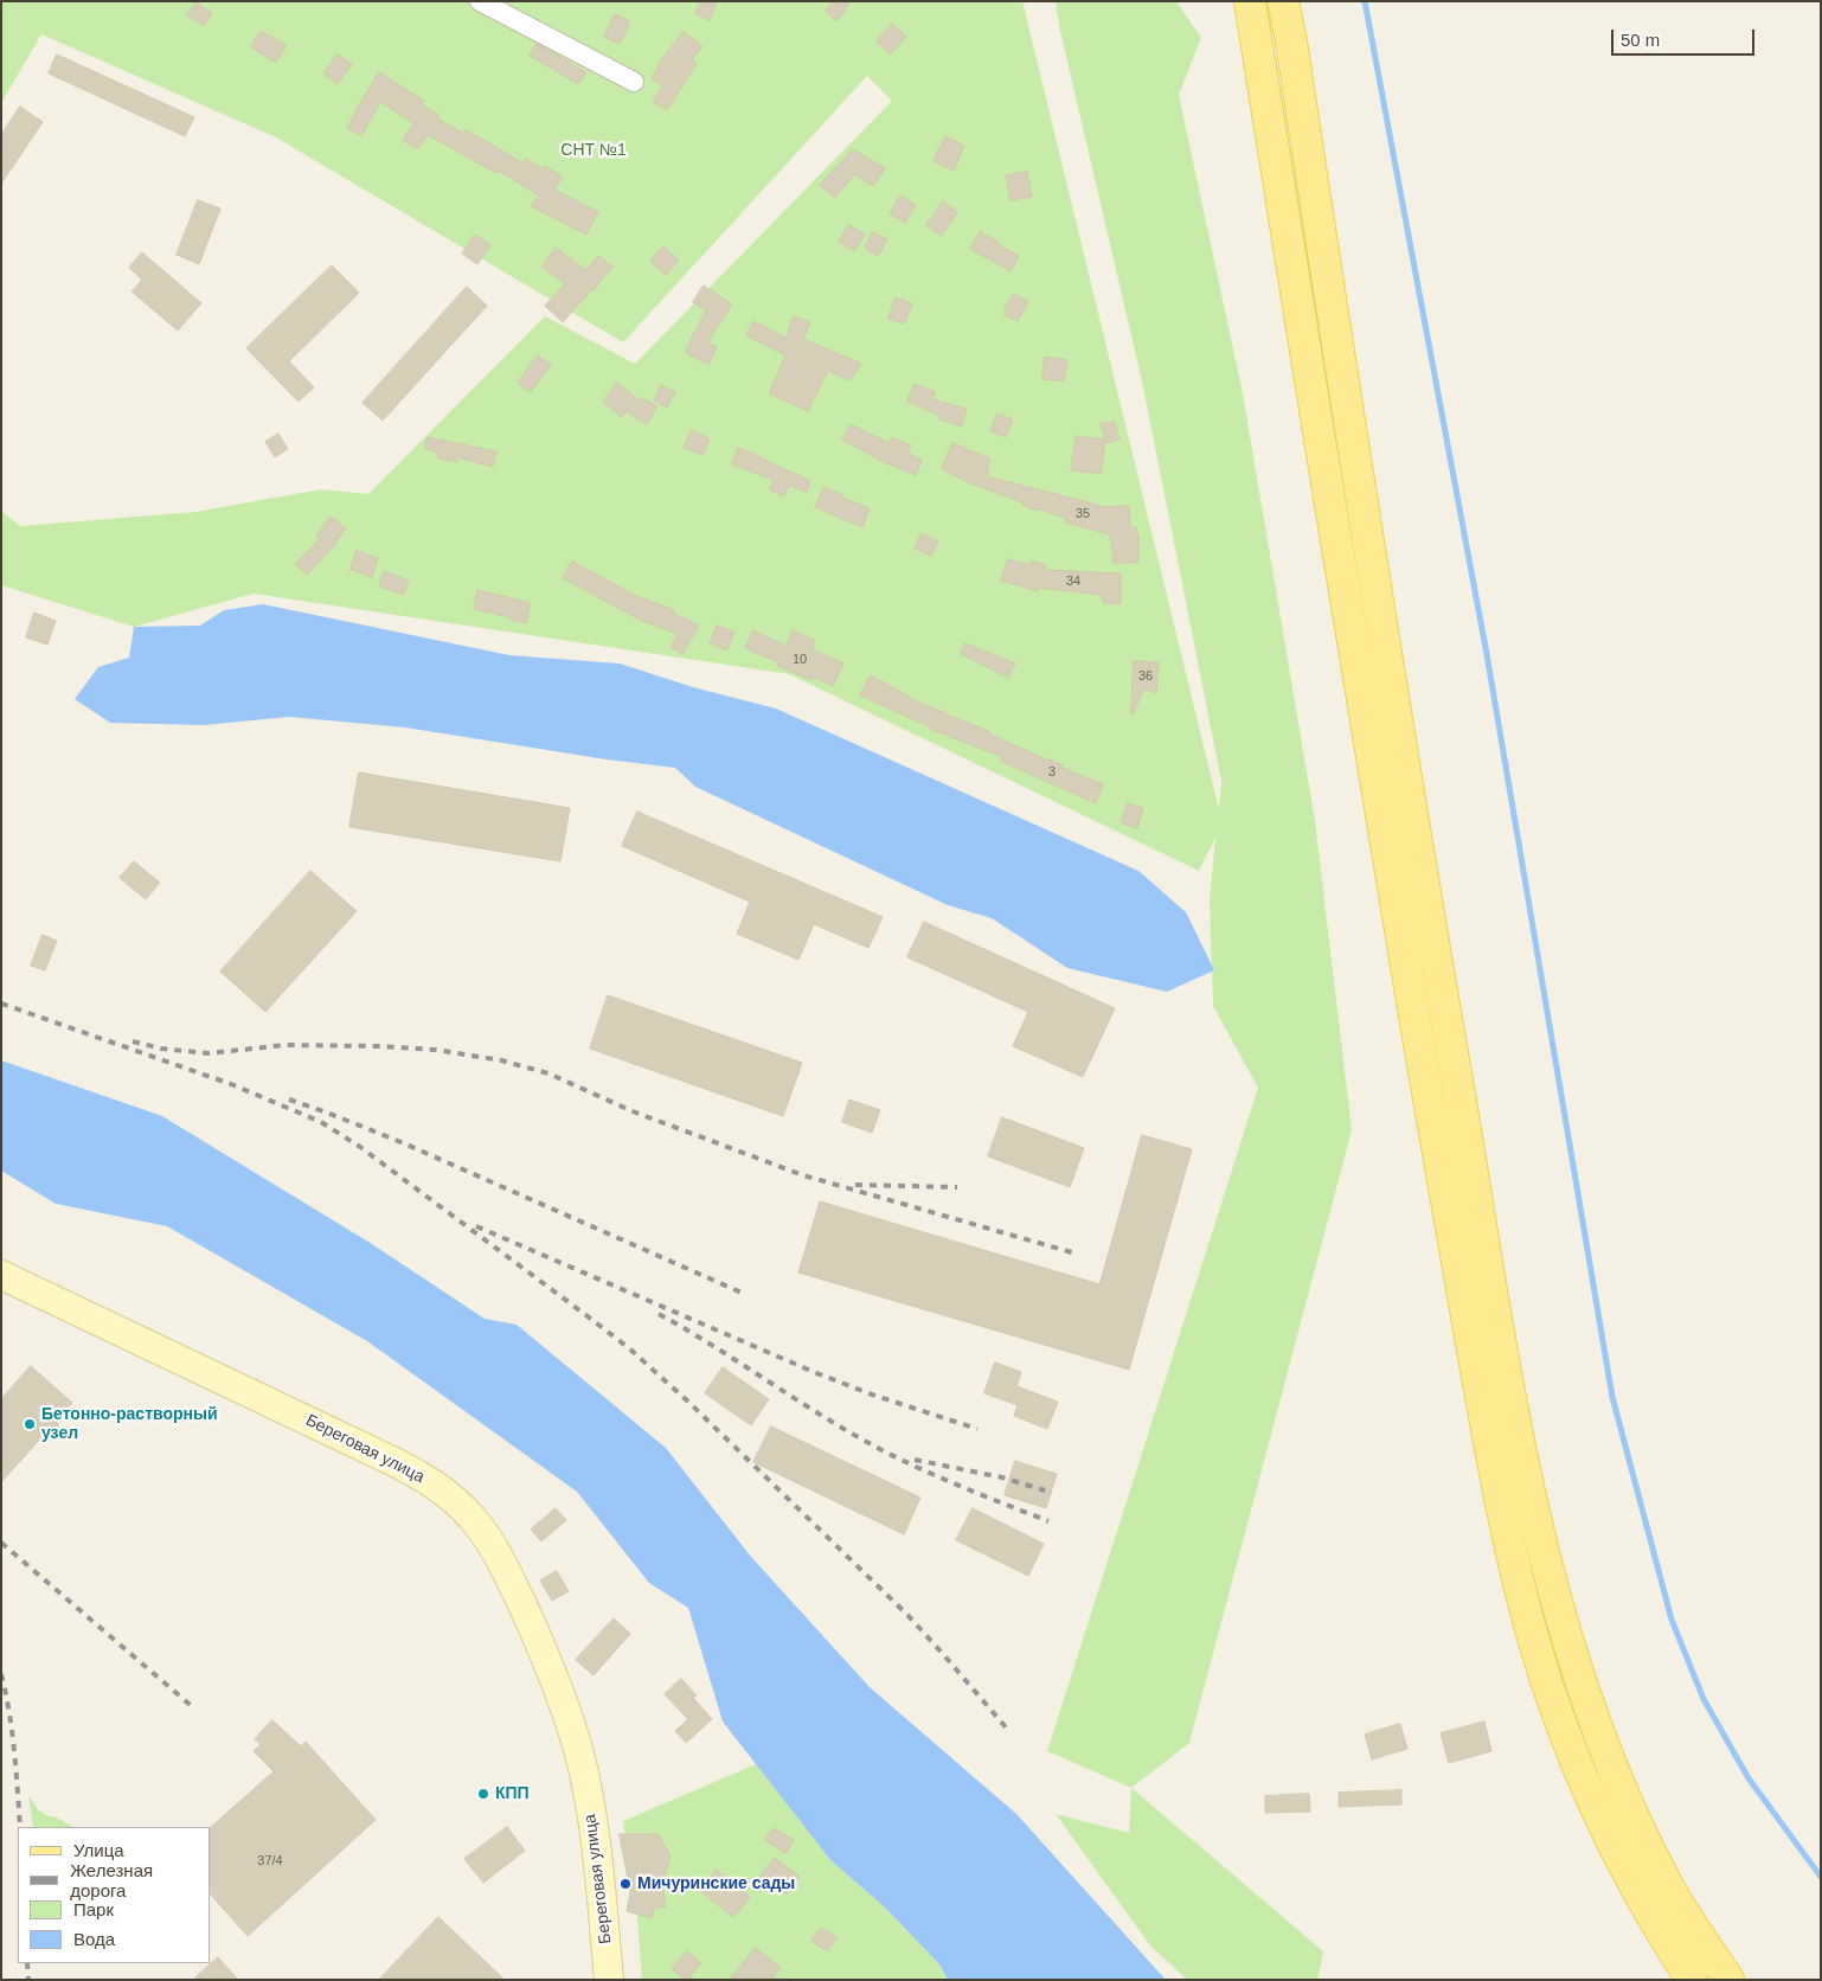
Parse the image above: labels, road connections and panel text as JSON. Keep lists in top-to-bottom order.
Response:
{
  "streets": {
    "street": ["Береговая улица"]
  },
  "parks": ["СНТ №1"],
  "places": ["Бетонно-растворный узел", "КПП", "Мичуринские сады"],
  "house_numbers": [
    "35",
    "34",
    "10",
    "36",
    "3",
    "37/4"
  ],
  "legend": [
    "Улица",
    "Железная дорога",
    "Парк",
    "Вода"
  ],
  "scale_bar": "50 m"
}
